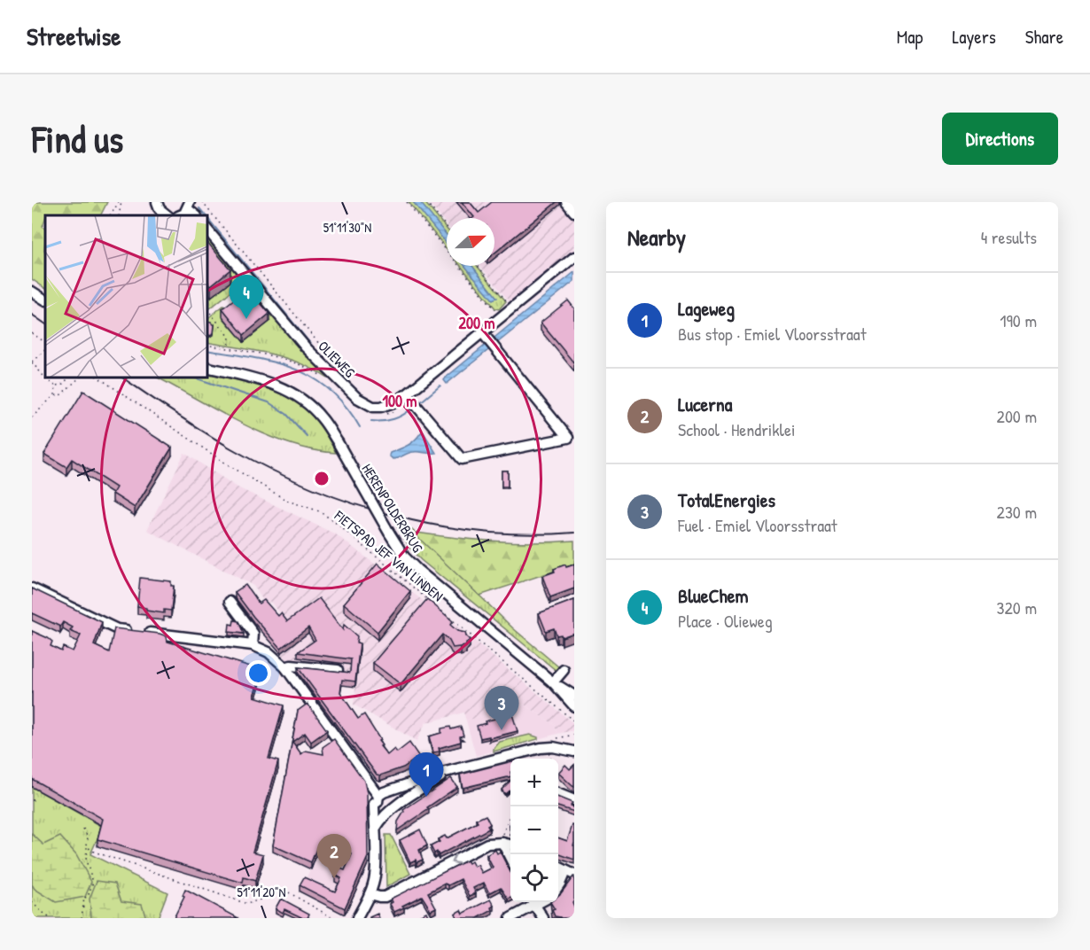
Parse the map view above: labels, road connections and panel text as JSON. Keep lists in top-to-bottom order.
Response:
{
  "streets": {
    "street": ["OLIEWEG", "HERENPOLDERBRUG"],
    "path": ["FIETSPAD JEF VAN LINDEN"]
  },
  "north": "right",
  "page": {
    "header": "Streetwise",
    "nav": ["Map", "Layers", "Share"],
    "buttons": "Directions",
    "title": "Find us",
    "heading": ["Nearby", "4 results"],
    "list": [
      {
        "mark": "1",
        "name": "Lageweg",
        "note": "Bus stop · Emiel Vloorsstraat",
        "value": "190 m"
      },
      {
        "mark": "2",
        "name": "Lucerna",
        "note": "School · Hendriklei",
        "value": "200 m"
      },
      {
        "mark": "3",
        "name": "TotalEnergies",
        "note": "Fuel · Emiel Vloorsstraat",
        "value": "230 m"
      },
      {
        "mark": "4",
        "name": "BlueChem",
        "note": "Place · Olieweg",
        "value": "320 m"
      }
    ],
    "pins": [
      "4",
      "3",
      "1",
      "2"
    ],
    "map_buttons": ["+", "−"]
  },
  "coordinates": ["51°11'30\"N", "51°11'20\"N"],
  "rings": ["200 m", "100 m"]
}
